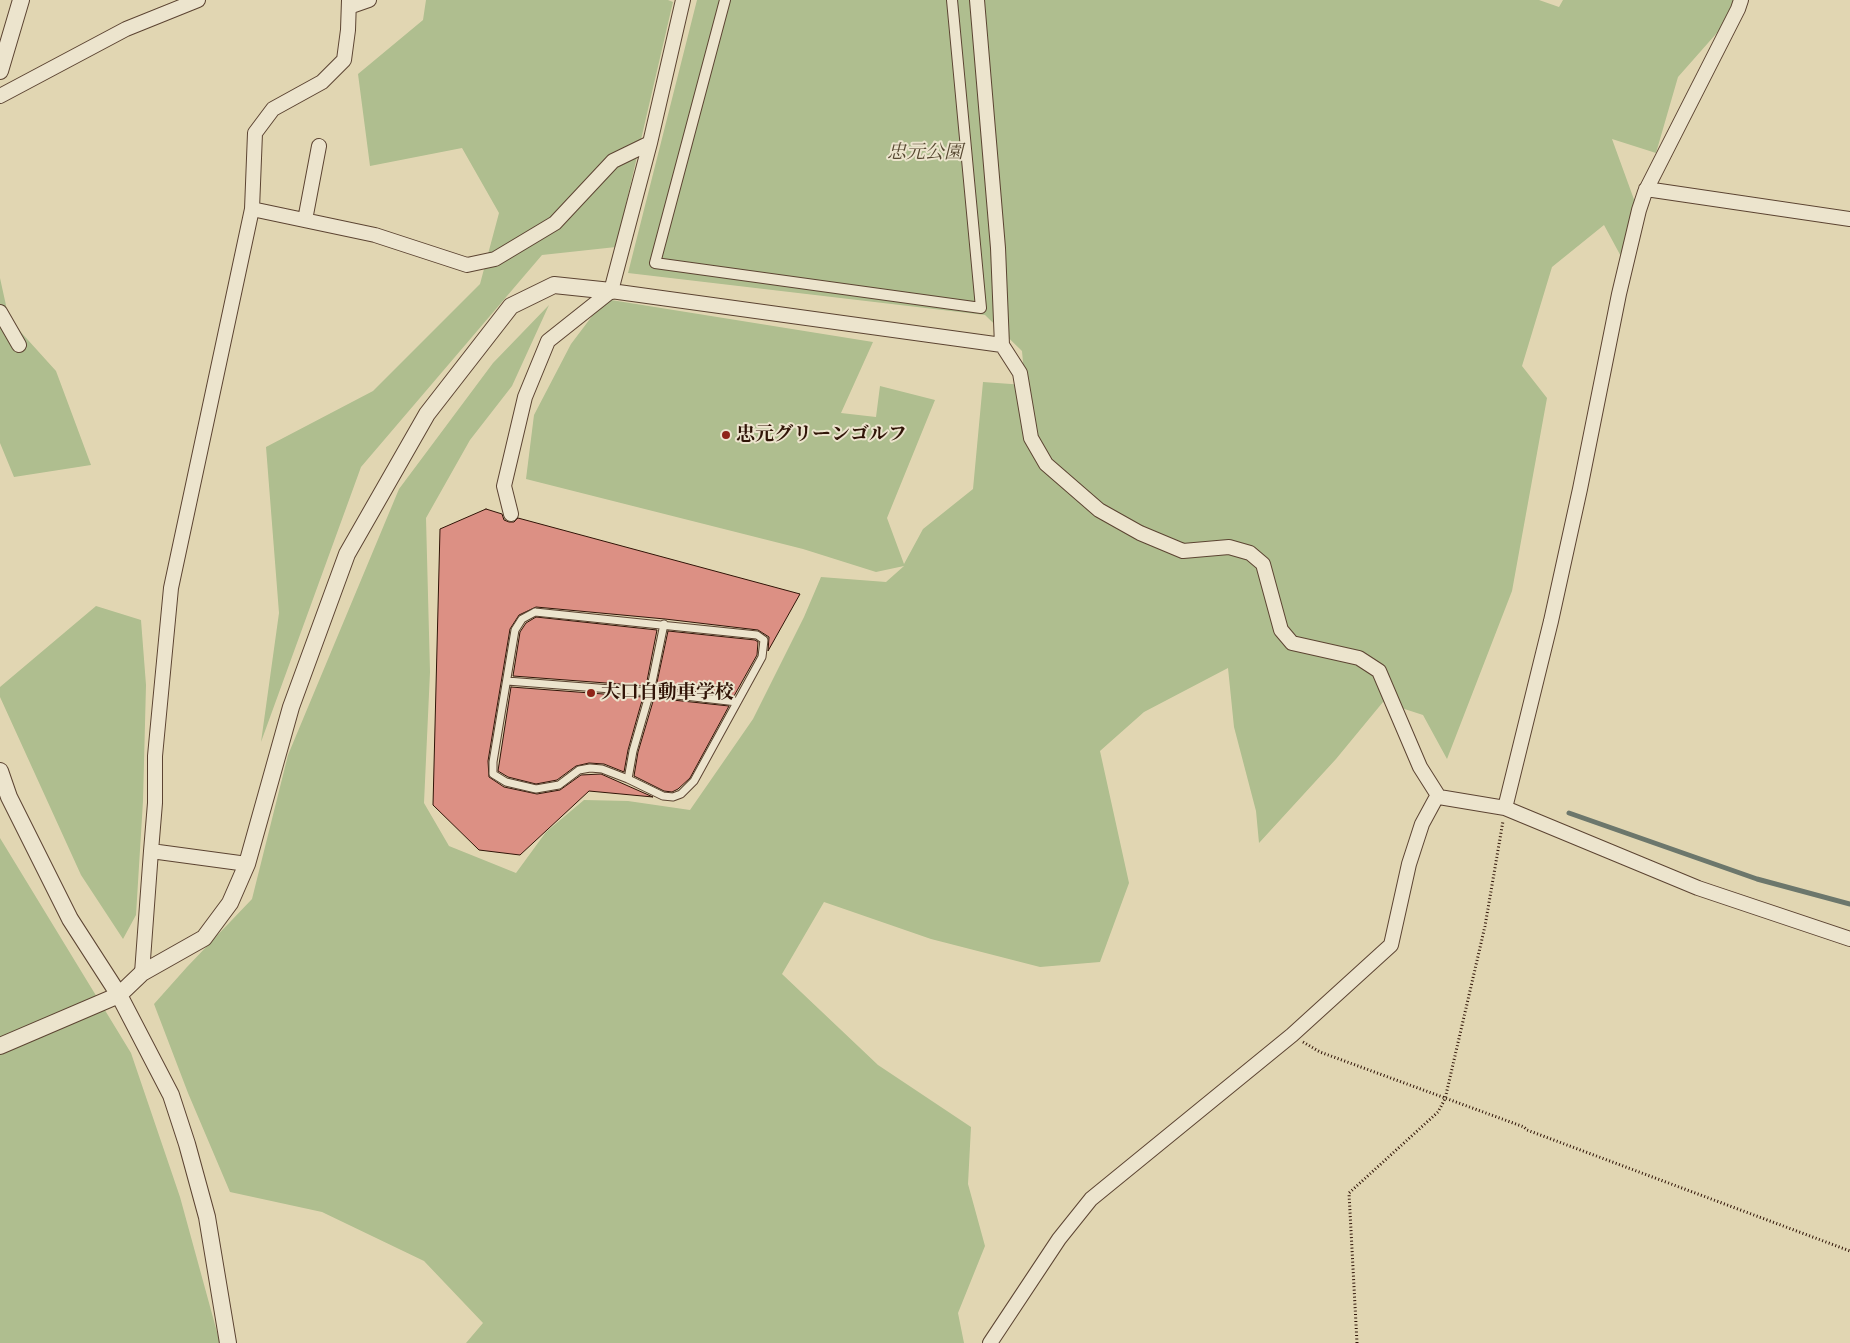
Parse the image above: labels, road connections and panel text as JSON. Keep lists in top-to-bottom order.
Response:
{
  "parks": ["忠元公園"],
  "places": ["忠元グリーンゴルフ", "大口自動車学校"]
}
